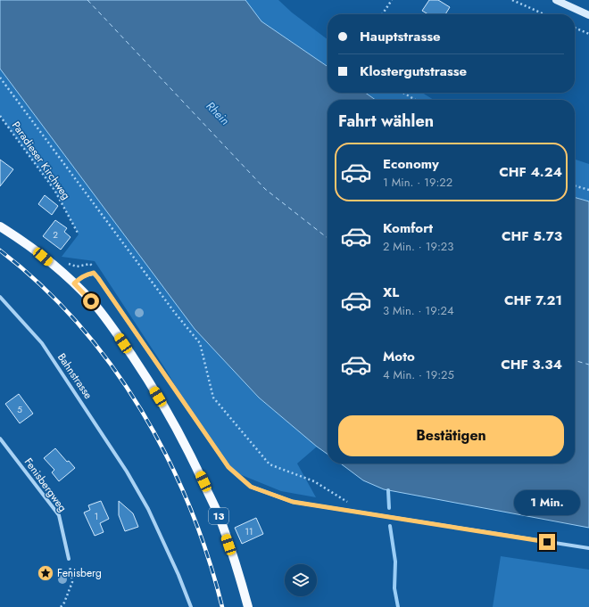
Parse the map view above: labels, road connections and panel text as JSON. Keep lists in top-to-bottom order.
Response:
{
  "streets": {
    "main road": ["13"],
    "street": ["Bahnstrasse", "Fenisbergweg"],
    "path": ["Paradieser Kirchweg"]
  },
  "water": ["Rhein"],
  "places": {
    "place": ["Fenisberg"]
  },
  "house_numbers": [
    "2",
    "5",
    "1",
    "11"
  ],
  "page": {
    "banner": ["Hauptstrasse", "Klostergutstrasse"],
    "heading": "Fahrt wählen",
    "list": [
      {
        "name": "Economy",
        "note": "1 Min. · 19:22",
        "value": "CHF 4.24"
      },
      {
        "name": "Komfort",
        "note": "2 Min. · 19:23",
        "value": "CHF 5.73"
      },
      {
        "name": "XL",
        "note": "3 Min. · 19:24",
        "value": "CHF 7.21"
      },
      {
        "name": "Moto",
        "note": "4 Min. · 19:25",
        "value": "CHF 3.34"
      }
    ],
    "buttons": "Bestätigen",
    "bubble": "1 Min."
  }
}
